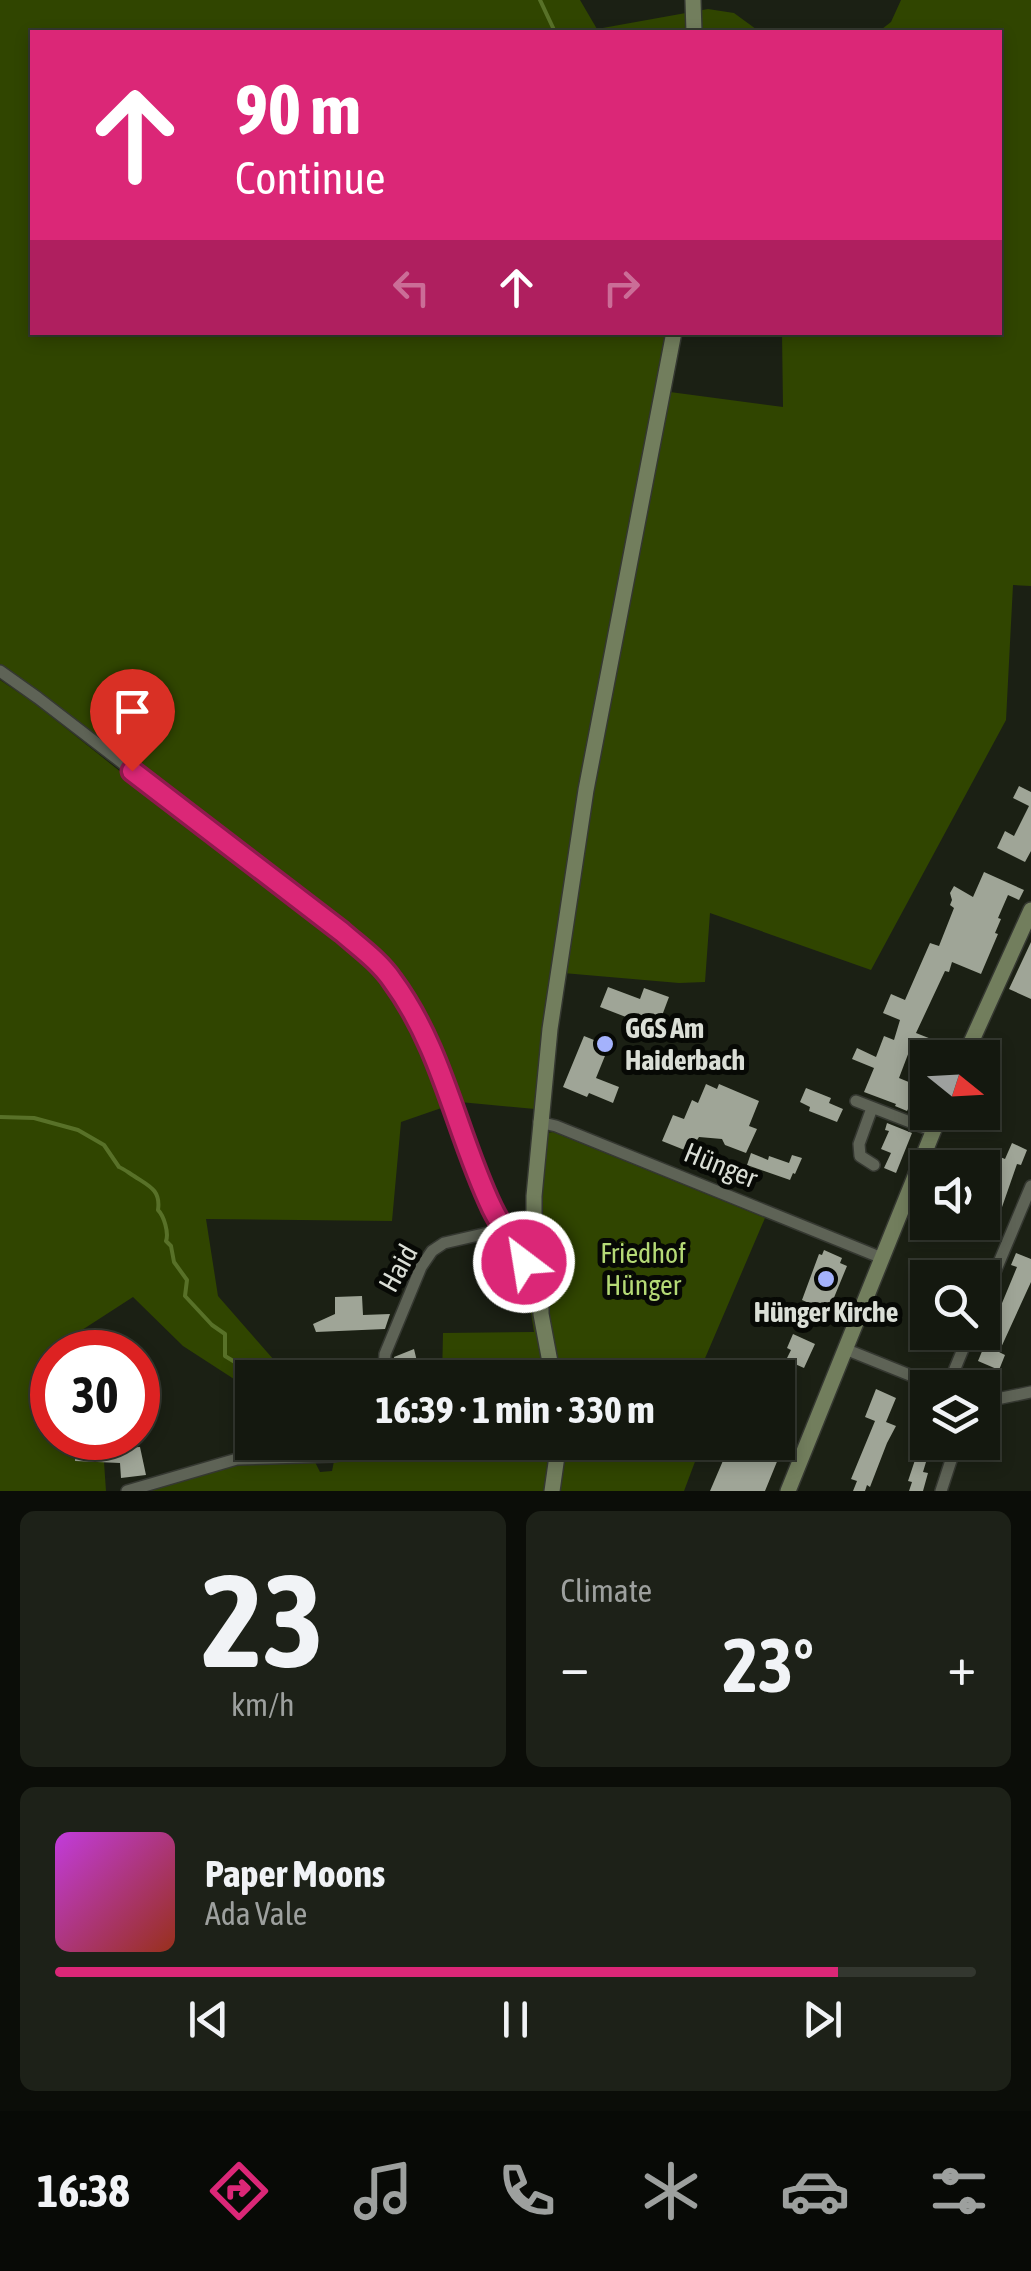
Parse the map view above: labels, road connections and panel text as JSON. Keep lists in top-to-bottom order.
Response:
{
  "streets": {
    "street": ["Hünger", "Haid"]
  },
  "parks": ["Friedhof Hünger"],
  "places": ["GGS Am Haiderbach", "Hünger Kirche"],
  "north": "right",
  "page": {
    "turn": ["90 m", "Continue"],
    "limit": "30",
    "trip": "16:39 · 1 min · 330 m",
    "tile": [
      ["23", "km/h"],
      "Climate"
    ],
    "heat": ["−", "23°", "+"],
    "song": ["Paper Moons", "Ada Vale"],
    "tabs": "16:38"
  }
}
